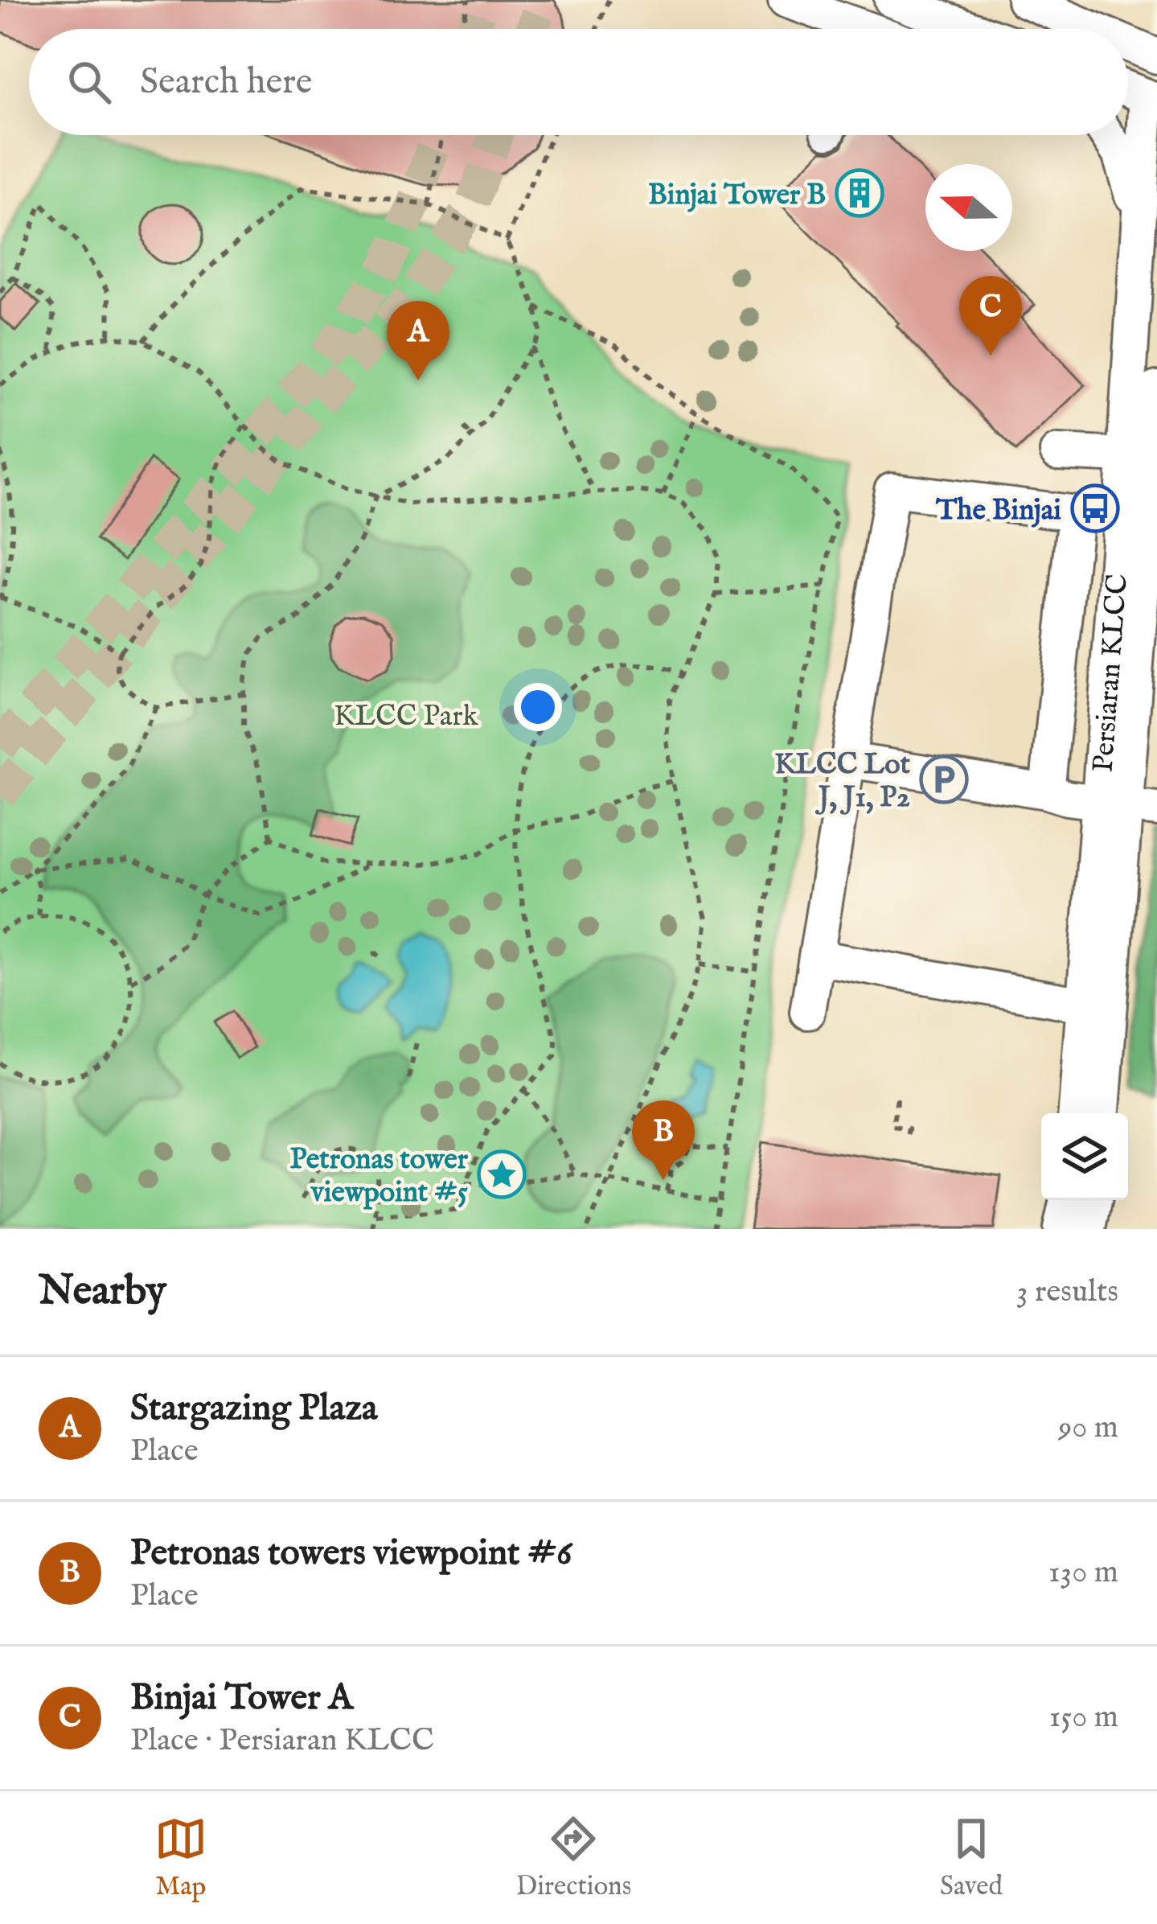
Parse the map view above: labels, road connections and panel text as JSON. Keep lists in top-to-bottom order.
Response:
{
  "streets": {
    "street": ["Persiaran KLCC"]
  },
  "parks": ["KLCC Park"],
  "places": {
    "building": ["Binjai Tower B"],
    "bus stop": ["The Binjai"],
    "parking": ["KLCC Lot J, J1, P2"],
    "place": ["Petronas tower viewpoint #5"]
  },
  "north": "left",
  "page": {
    "search": "Search here",
    "pins": ["C", "A", "B"],
    "heading": ["Nearby", "3 results"],
    "list": [
      {
        "mark": "A",
        "name": "Stargazing Plaza",
        "note": "Place",
        "value": "90 m"
      },
      {
        "mark": "B",
        "name": "Petronas towers viewpoint #6",
        "note": "Place",
        "value": "130 m"
      },
      {
        "mark": "C",
        "name": "Binjai Tower A",
        "note": "Place · Persiaran KLCC",
        "value": "150 m"
      }
    ],
    "nav": ["Map", "Directions", "Saved"]
  }
}
